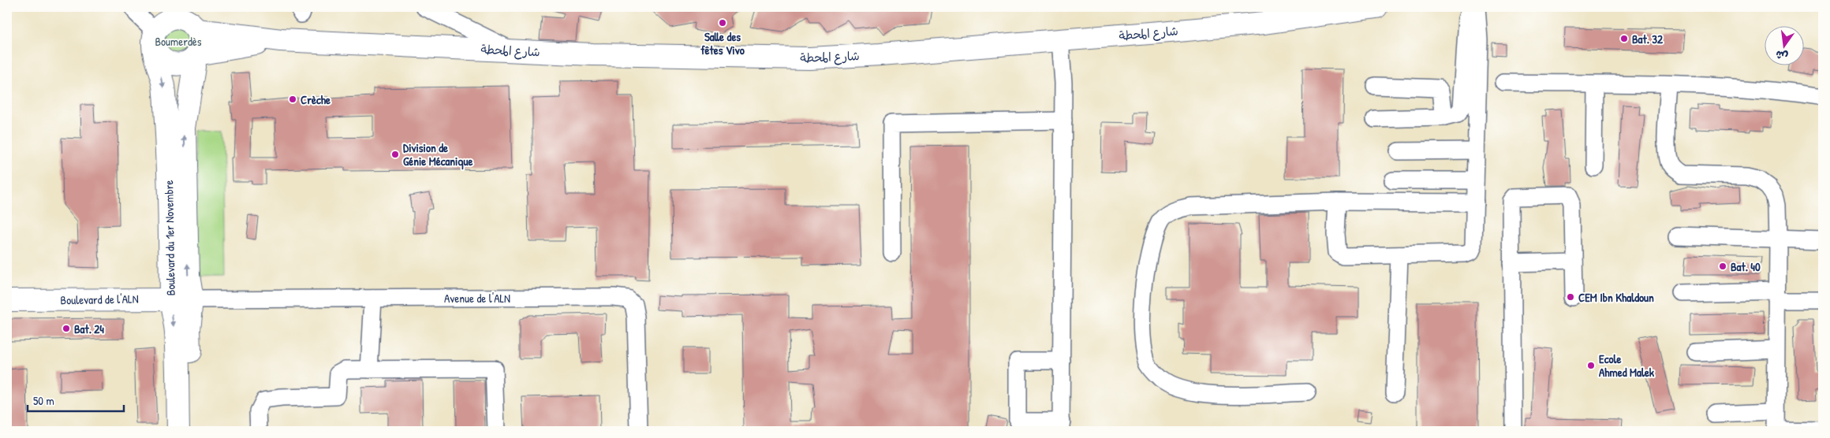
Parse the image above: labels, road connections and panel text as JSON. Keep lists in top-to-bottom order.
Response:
{
  "streets": {
    "main road": ["شارع المحطة", "Boulevard du 1er Novembre", "Boulevard de l'ALN"],
    "street": ["Avenue de l'ALN"]
  },
  "crossings": [
    ["Boulevard du 1er Novembre", "Avenue de l'ALN"],
    ["Boulevard du 1er Novembre", "Boulevard de l'ALN"],
    ["Avenue de l'ALN", "Boulevard de l'ALN"]
  ],
  "parks": ["Boumerdès"],
  "places": [
    "Salle des fêtes Vivo",
    "Bat. 32",
    "Crèche",
    "Division de Génie Mécanique",
    "Bat. 40",
    "CEM Ibn Khaldoun",
    "Bat. 24",
    "Ecole Ahmed Malek"
  ],
  "scale_bar": "50 m",
  "north": "bottom"
}
